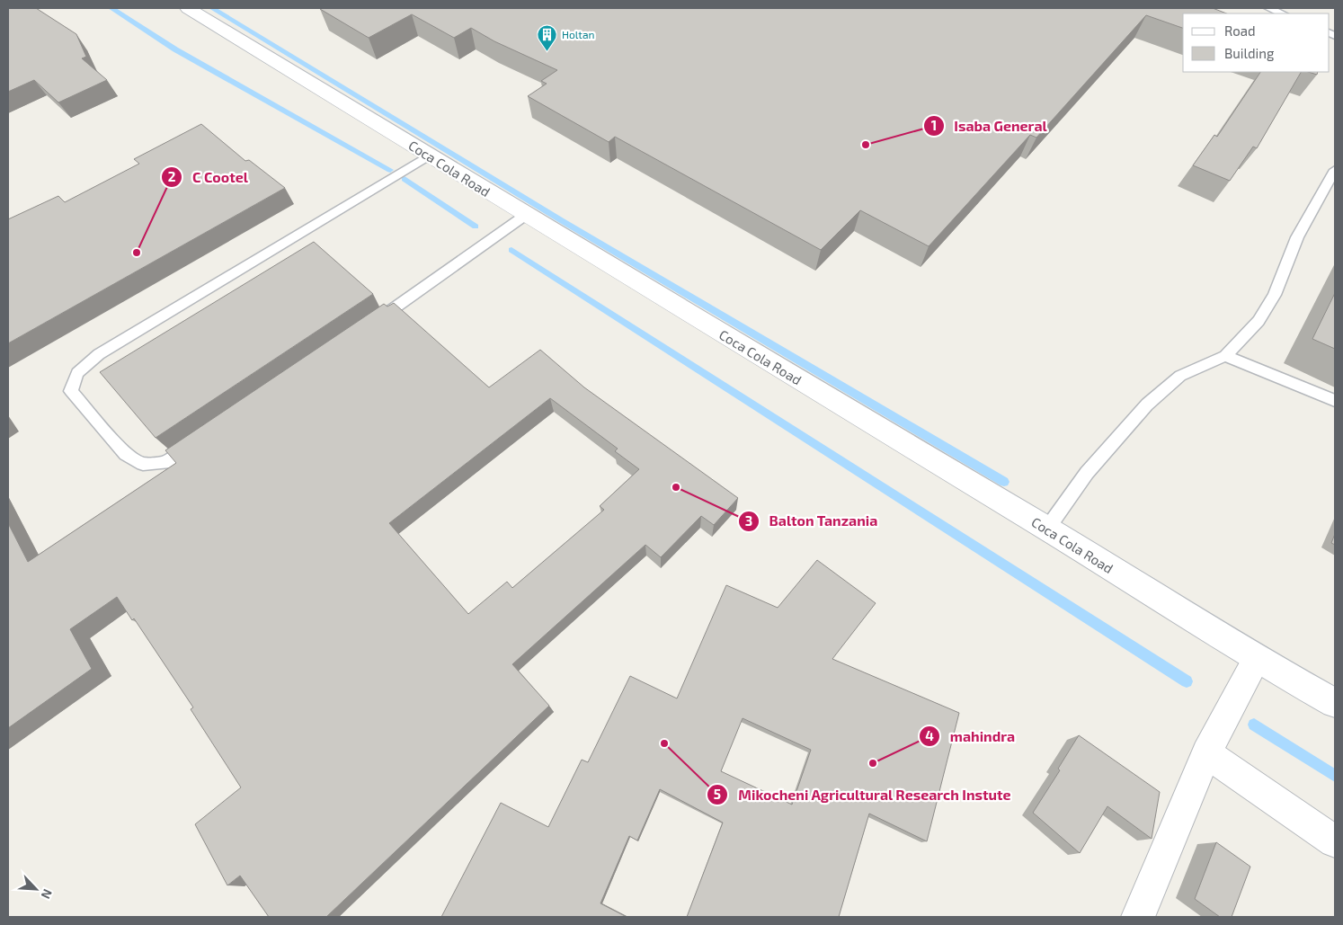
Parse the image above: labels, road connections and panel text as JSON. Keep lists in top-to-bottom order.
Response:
{
  "streets": {
    "main road": ["Coca Cola Road"]
  },
  "places": {
    "building": ["Holtan"],
    "other": [
      "Isaba General",
      "C Cootel",
      "Balton Tanzania",
      "Mikocheni Agricultural Research Instute",
      "mahindra"
    ]
  },
  "legend": ["Road", "Building"],
  "north": "bottom right"
}
